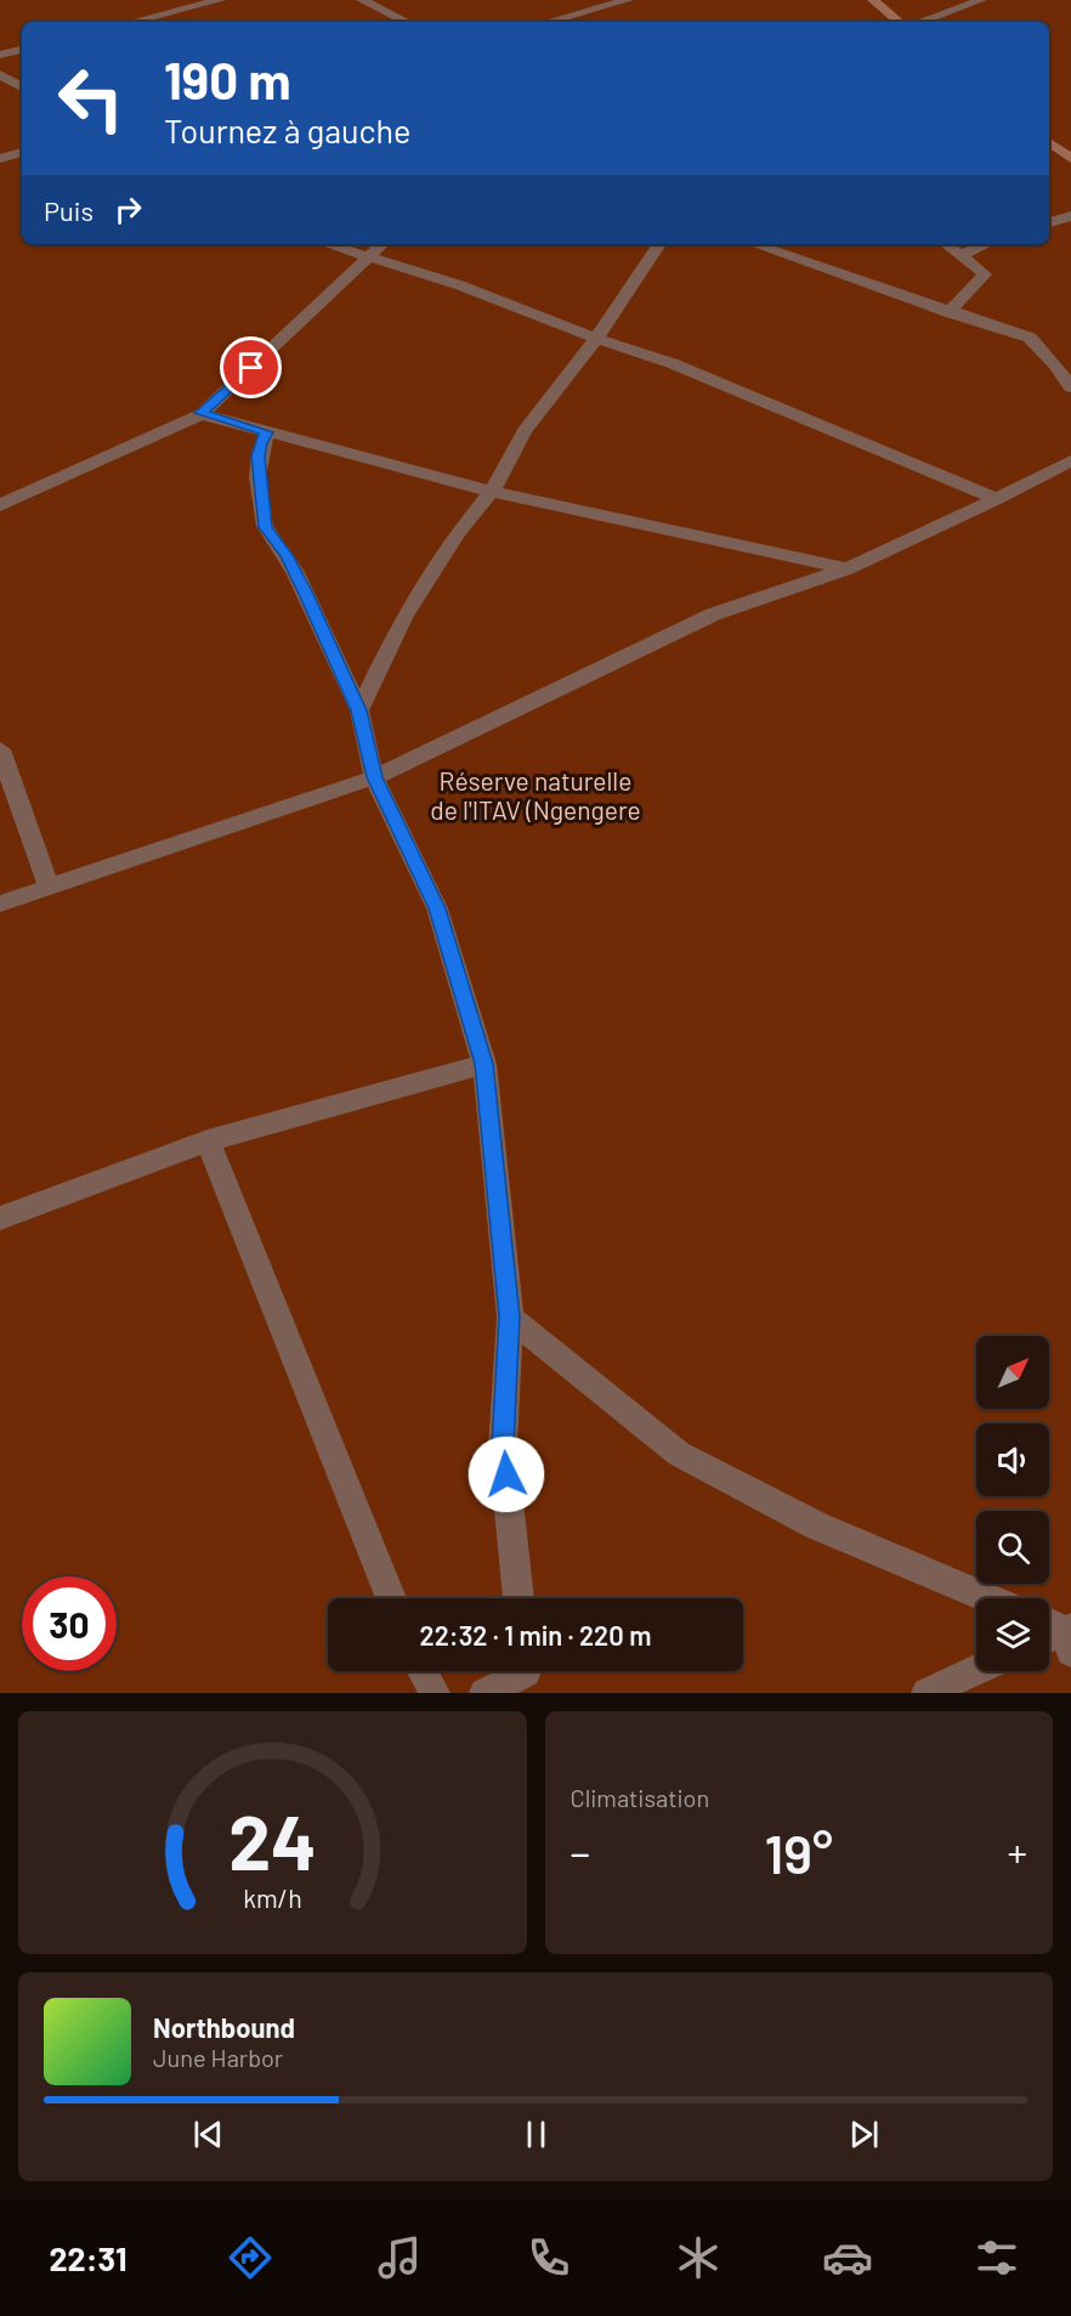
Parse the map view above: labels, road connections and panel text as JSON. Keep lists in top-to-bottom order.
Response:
{
  "parks": ["Réserve naturelle de l'ITAV (Ngengere"],
  "north": "top right",
  "page": {
    "turn": ["190 m", "Tournez à gauche"],
    "then": "Puis",
    "limit": "30",
    "trip": "22:32 · 1 min · 220 m",
    "tile": "Climatisation",
    "heat": ["−", "19°", "+"],
    "song": ["Northbound", "June Harbor"],
    "tabs": "22:31",
    "gauge": ["24", "km/h"]
  }
}
